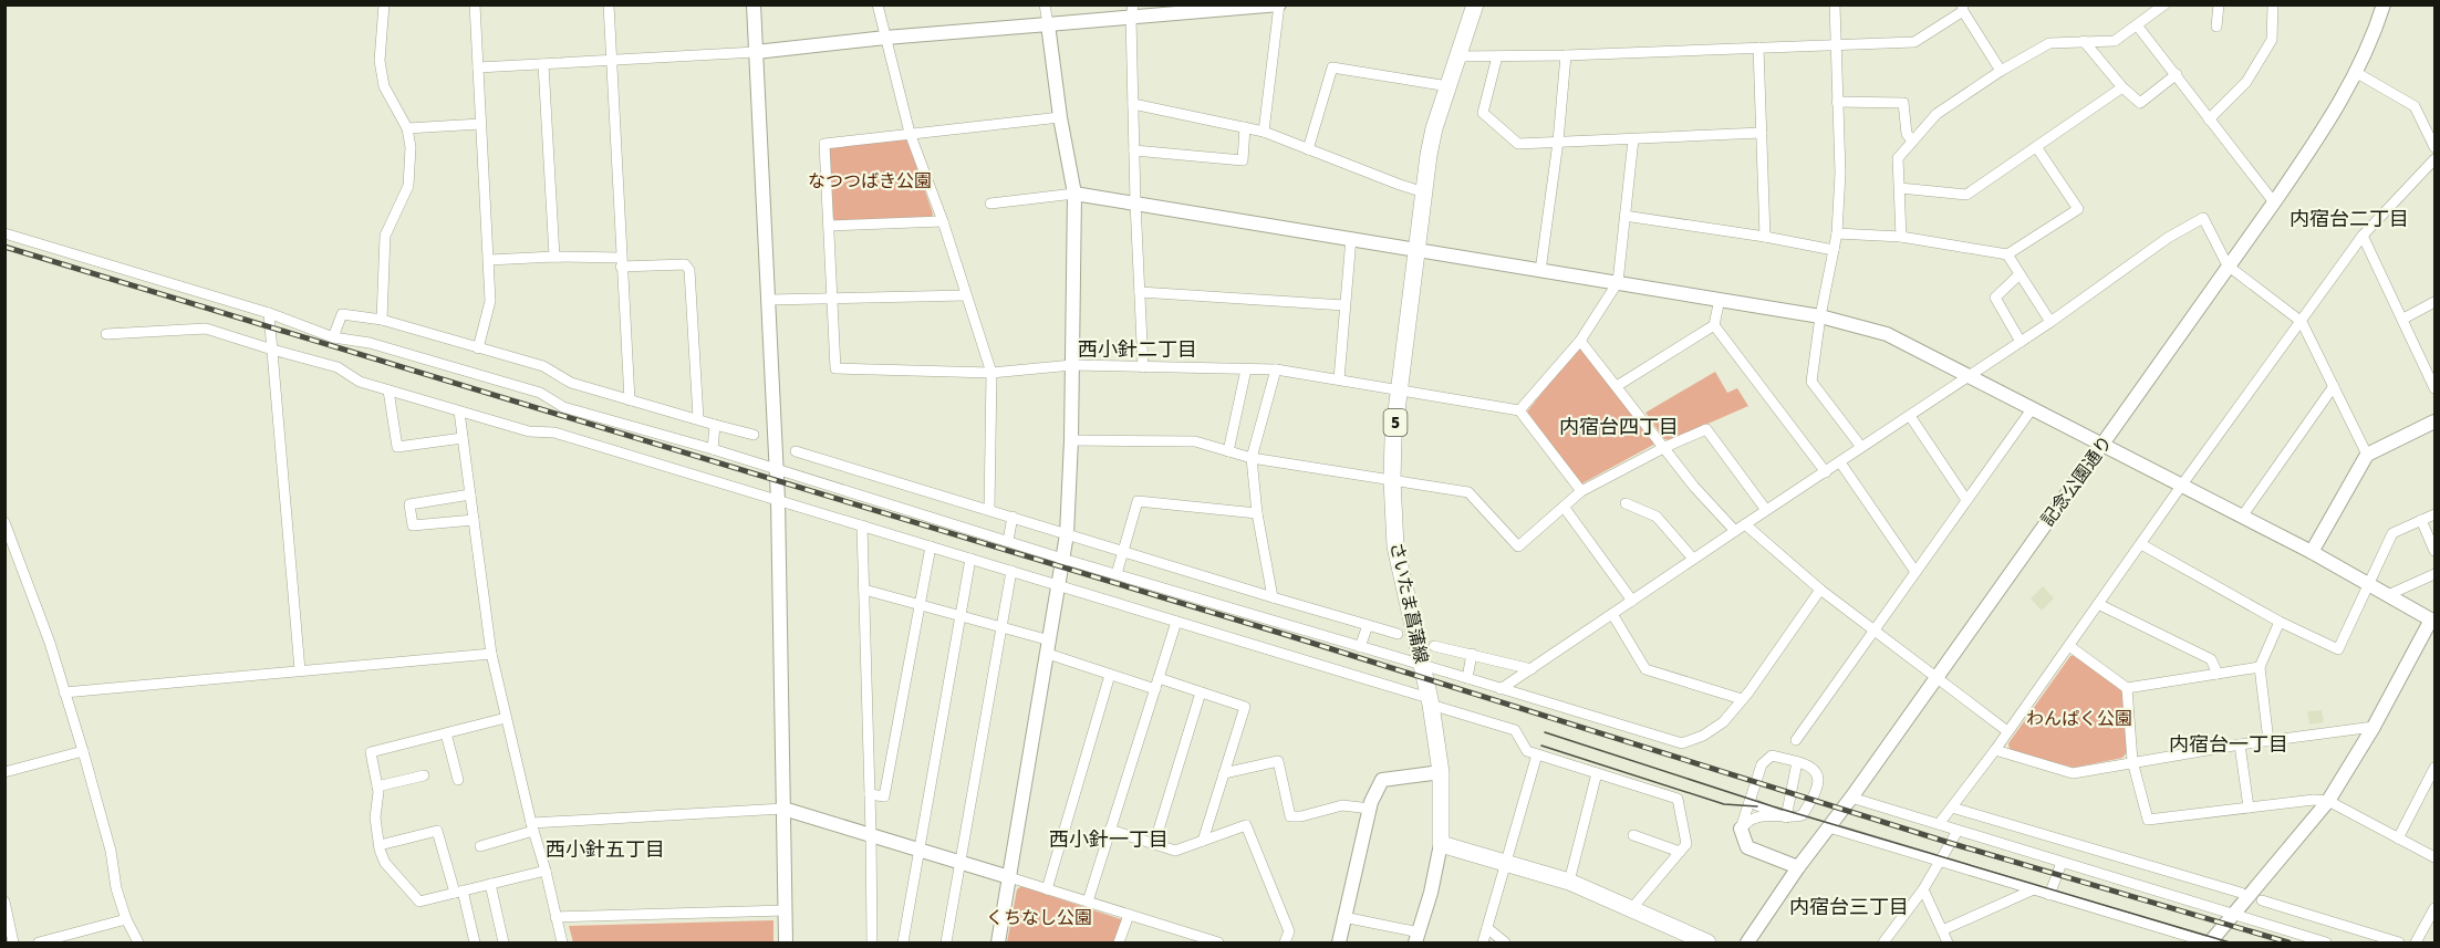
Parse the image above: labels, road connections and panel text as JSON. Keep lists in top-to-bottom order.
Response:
{
  "streets": {
    "main road": ["5", "さいたま菖蒲線"],
    "street": ["記念公園通り"]
  },
  "districts": [
    "内宿台二丁目",
    "西小針二丁目",
    "内宿台四丁目",
    "内宿台一丁目",
    "西小針一丁目",
    "西小針五丁目",
    "内宿台三丁目"
  ],
  "parks": ["なつつばき公園", "わんぱく公園", "くちなし公園"]
}
